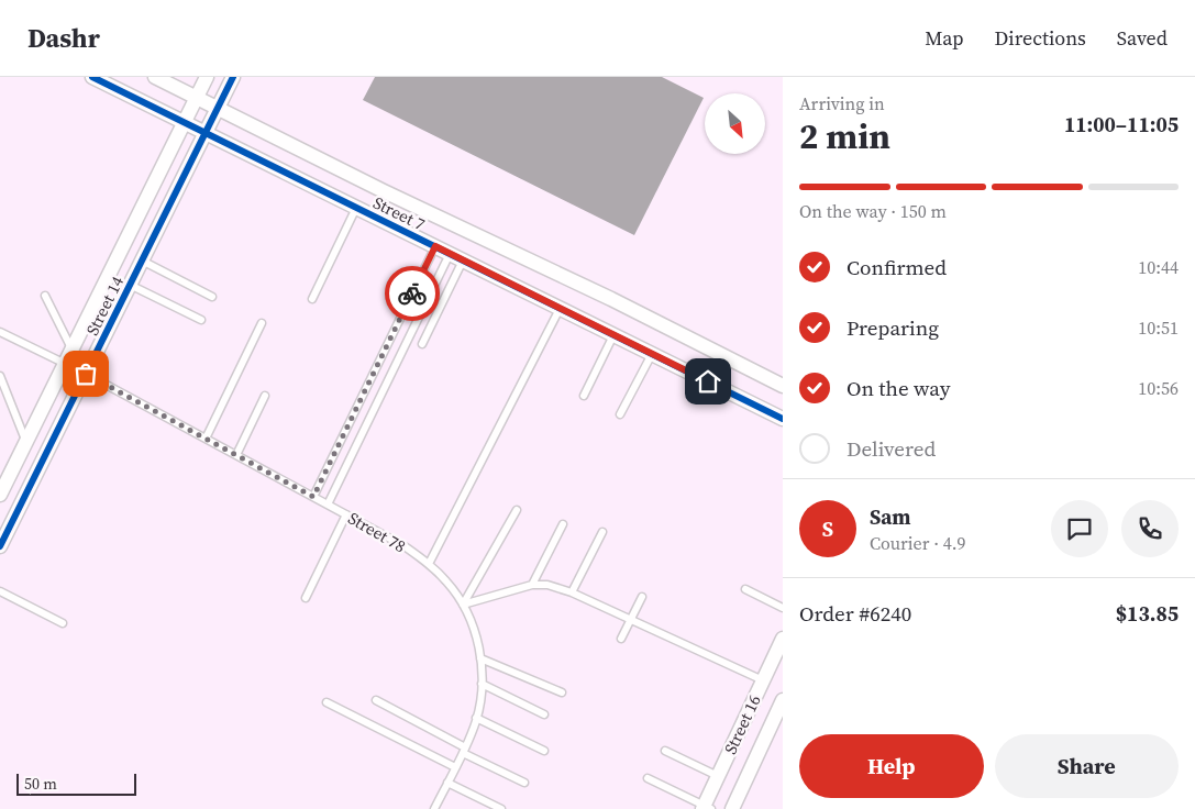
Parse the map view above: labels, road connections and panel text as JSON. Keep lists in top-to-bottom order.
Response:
{
  "streets": {
    "street": ["Street 7", "Street 14", "Street 16"],
    "lane": ["Street 78"]
  },
  "crossings": [
    ["Street 7", "Street 14"],
    ["Street 14", "Street 78"]
  ],
  "scale_bar": "50 m",
  "north": "bottom right",
  "page": {
    "header": "Dashr",
    "nav": ["Map", "Directions", "Saved"],
    "heading": ["2 min", "Arriving in", "11:00–11:05"],
    "panel": [
      "Sam",
      "Courier · 4.9",
      "Order #6240",
      "$13.85"
    ],
    "bar": "On the way · 150 m",
    "list": [
      ["Confirmed", "10:44"],
      ["Preparing", "10:51"],
      ["On the way", "10:56"],
      "Delivered"
    ],
    "round": "S",
    "buttons": ["Help", "Share"],
    "scale": "50 m"
  }
}
